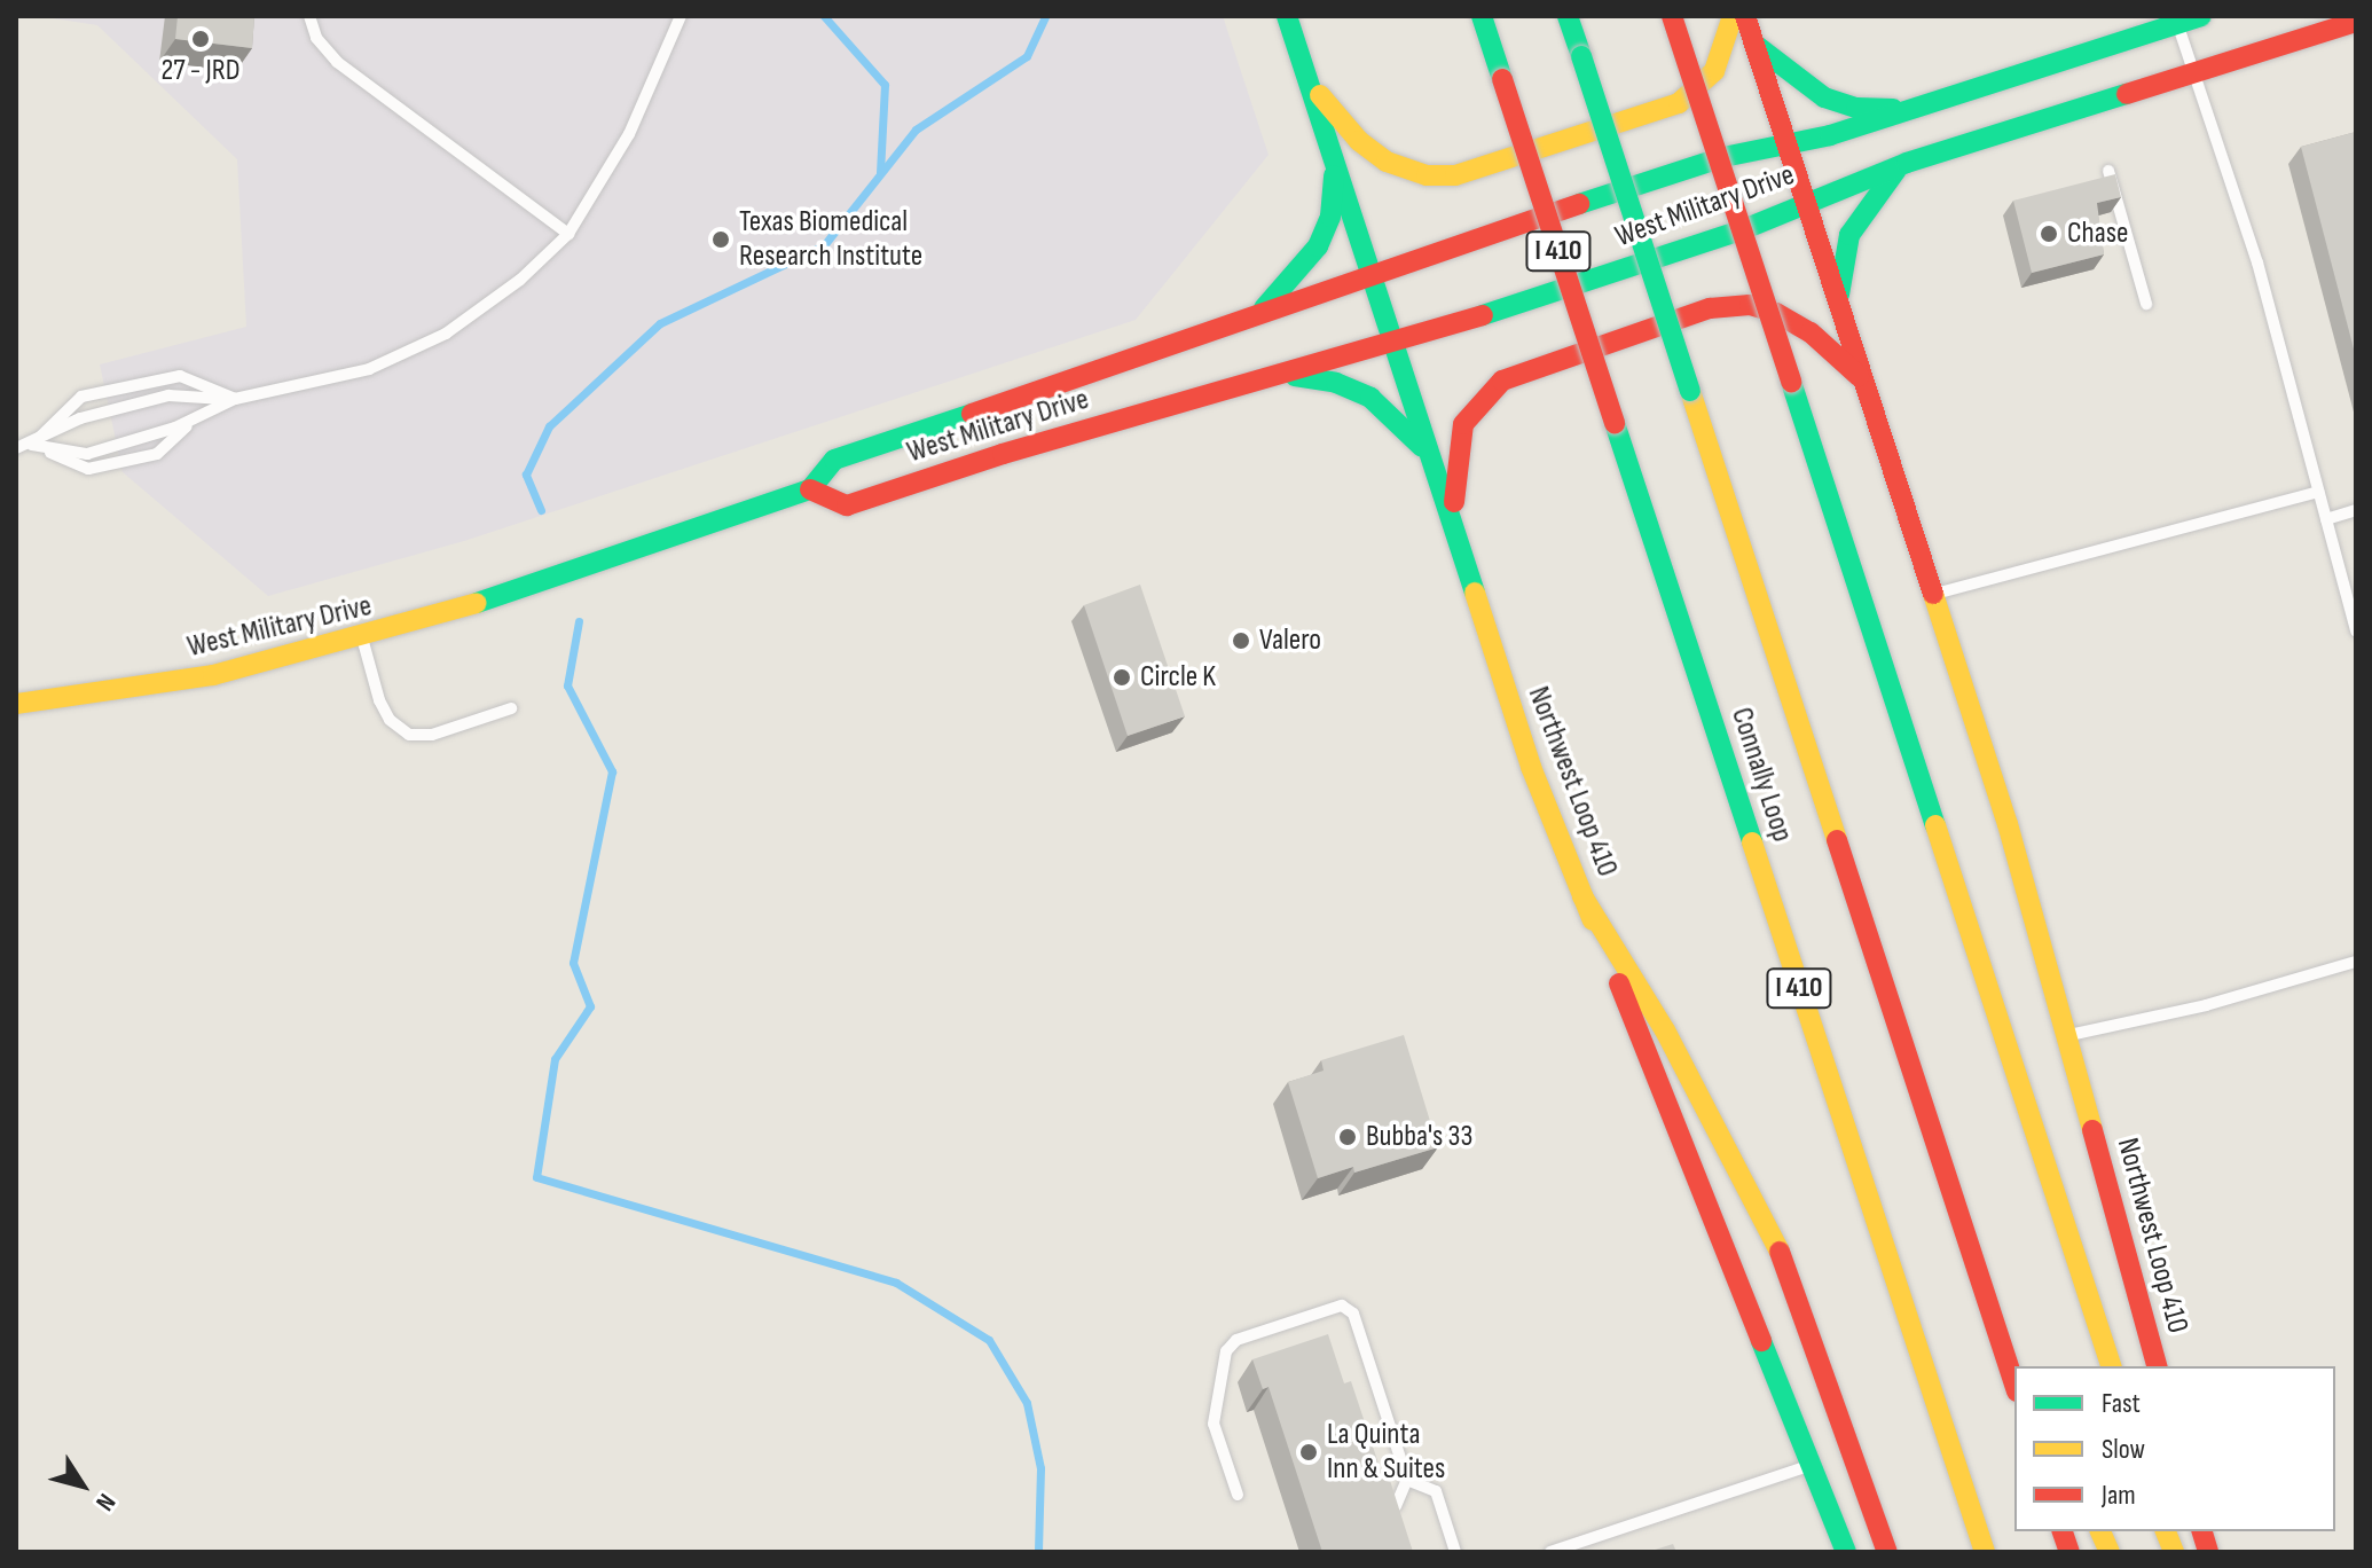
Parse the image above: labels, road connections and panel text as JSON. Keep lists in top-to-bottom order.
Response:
{
  "streets": {
    "main road": [
      "West Military Drive",
      "I 410",
      "Connally Loop",
      "Northwest Loop 410"
    ]
  },
  "crossings": [
    ["West Military Drive", "Northwest Loop 410"]
  ],
  "places": [
    "27 - JRD",
    "Chase",
    "Texas Biomedical Research Institute",
    "Valero",
    "Circle K",
    "Bubba's 33",
    "La Quinta Inn & Suites"
  ],
  "legend": ["Fast", "Slow", "Jam"],
  "north": "bottom right"
}
